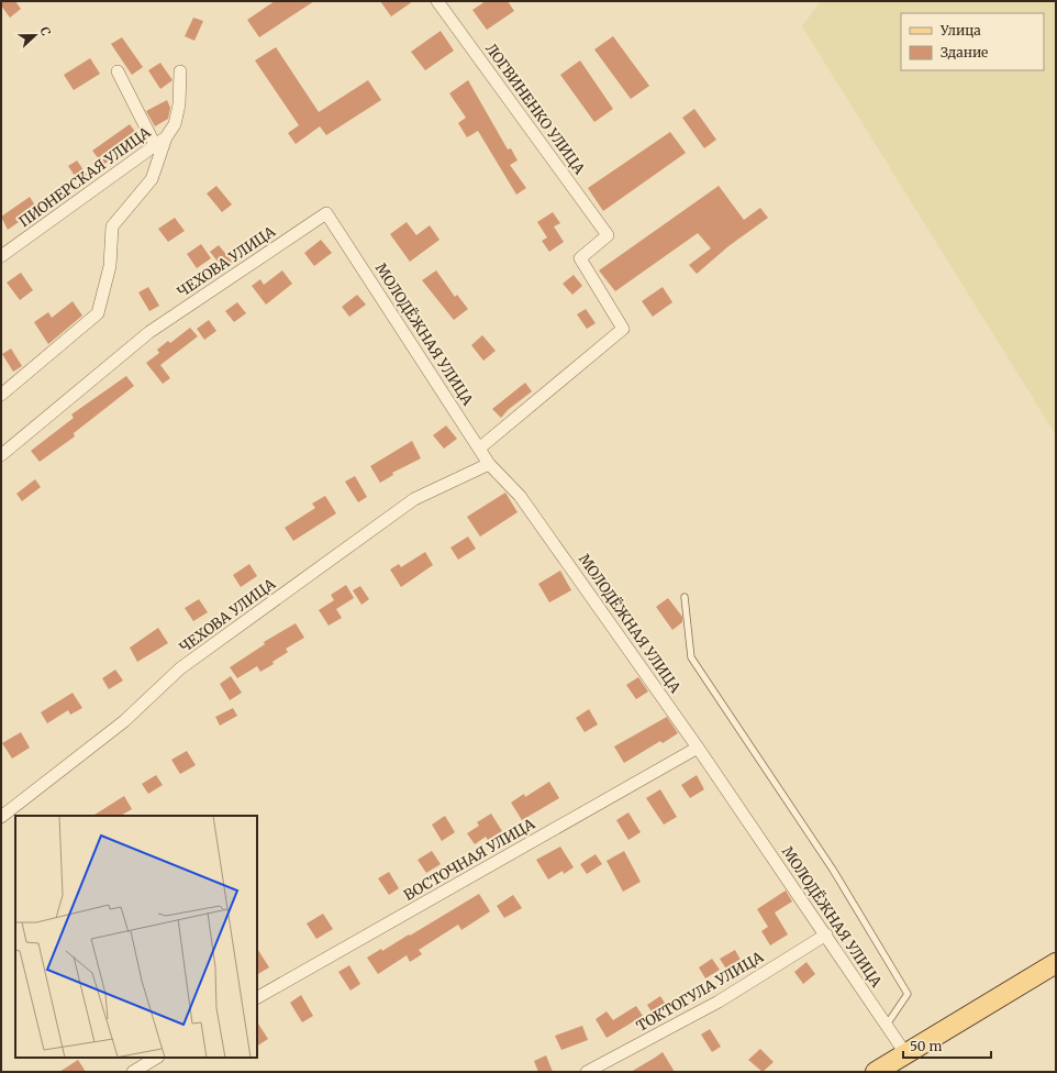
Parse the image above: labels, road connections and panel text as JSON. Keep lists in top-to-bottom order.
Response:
{
  "streets": {
    "street": [
      "ЛОГВИНЕНКО УЛИЦА",
      "ПИОНЕРСКАЯ УЛИЦА",
      "ЧЕХОВА УЛИЦА",
      "МОЛОДЁЖНАЯ УЛИЦА",
      "ВОСТОЧНАЯ УЛИЦА",
      "ТОКТОГУЛА УЛИЦА"
    ]
  },
  "crossings": [
    ["ЛОГВИНЕНКО УЛИЦА", "МОЛОДЁЖНАЯ УЛИЦА"],
    ["ЧЕХОВА УЛИЦА", "МОЛОДЁЖНАЯ УЛИЦА"],
    ["МОЛОДЁЖНАЯ УЛИЦА", "ВОСТОЧНАЯ УЛИЦА"],
    ["МОЛОДЁЖНАЯ УЛИЦА", "ТОКТОГУЛА УЛИЦА"]
  ],
  "legend": ["Улица", "Здание"],
  "scale_bar": "50 m",
  "north": "right"
}
